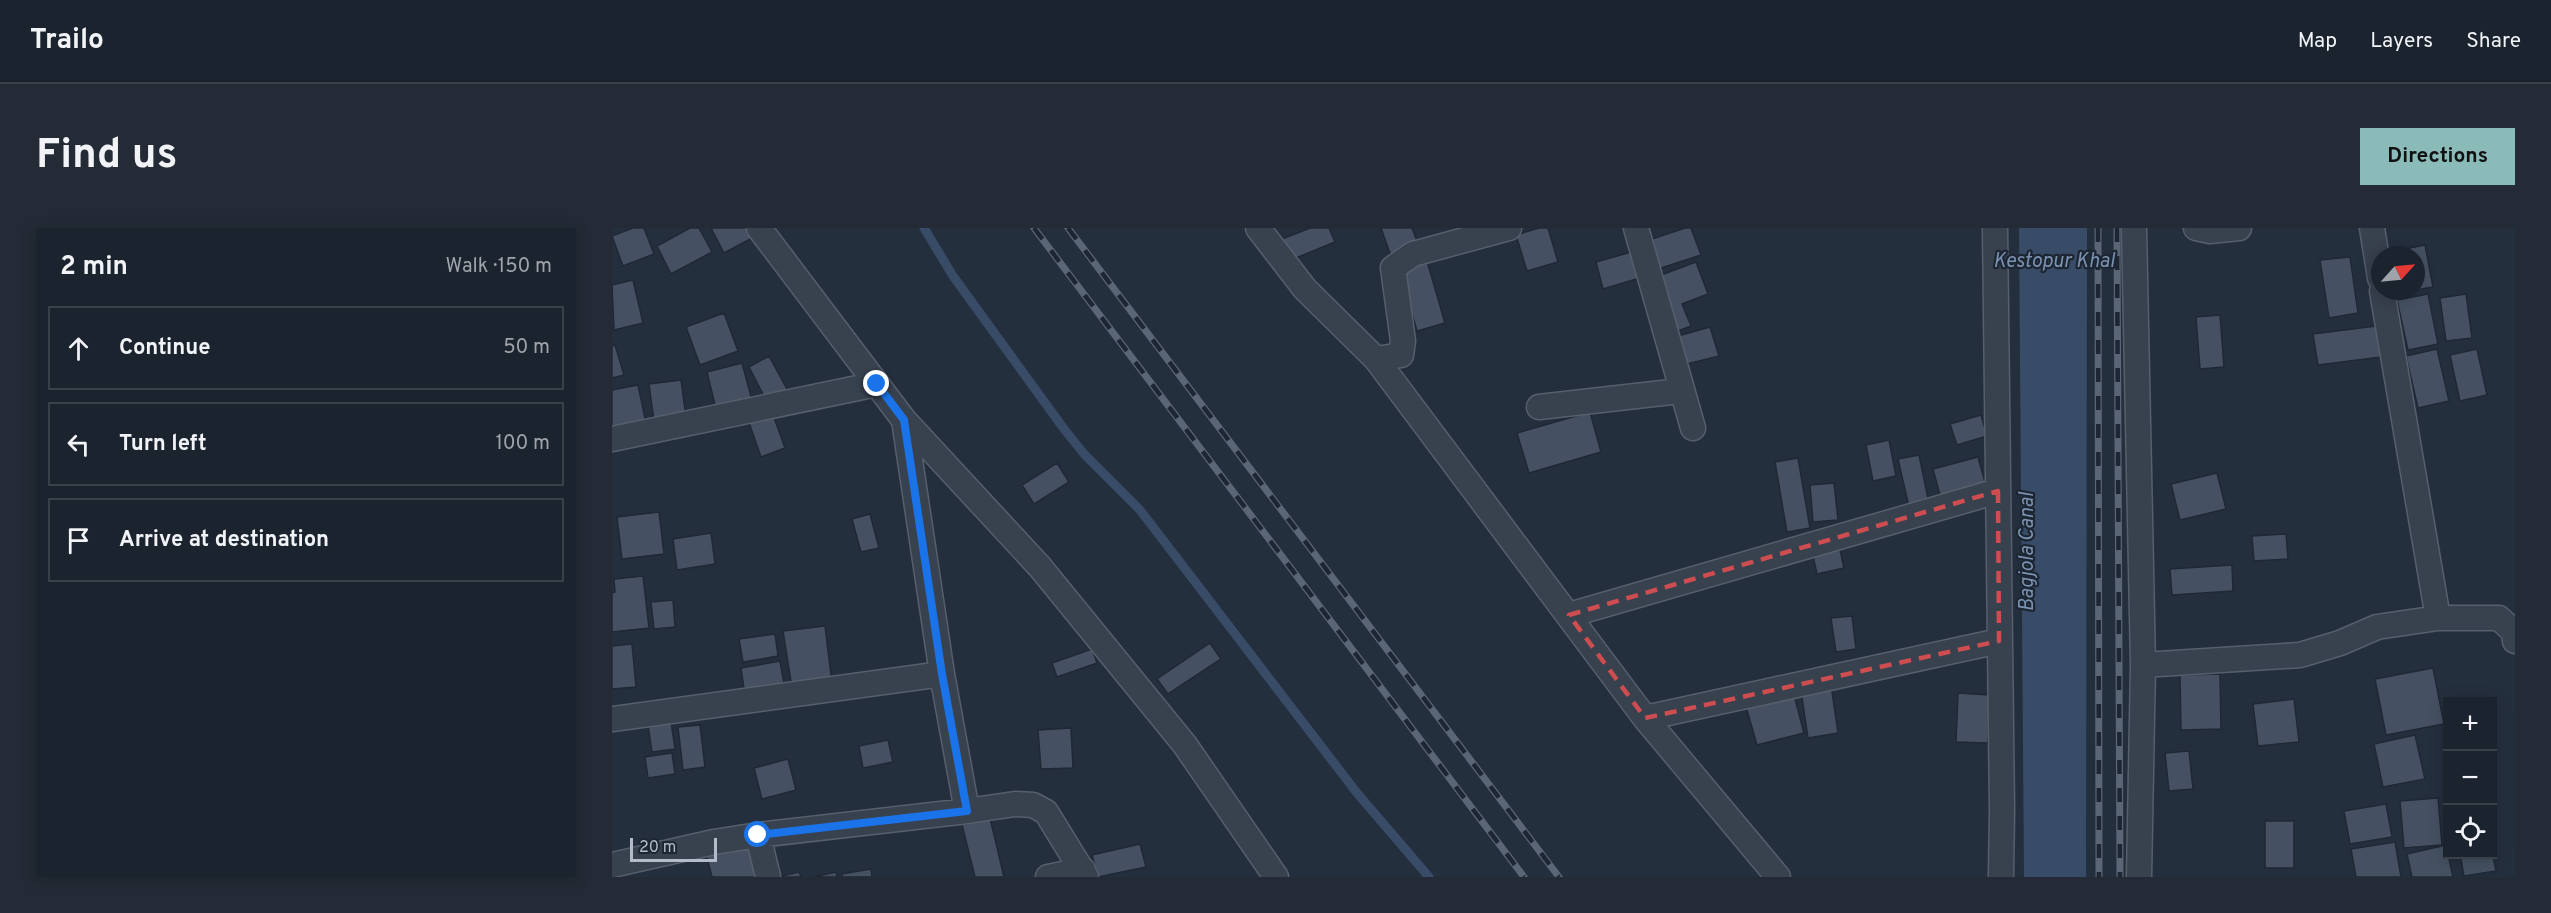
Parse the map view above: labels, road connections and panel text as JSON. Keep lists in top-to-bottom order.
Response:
{
  "water": ["Kestopur Khal", "Bagjola Canal"],
  "scale_bar": "20 m",
  "north": "top right",
  "page": {
    "header": "Trailo",
    "nav": ["Map", "Layers", "Share"],
    "buttons": "Directions",
    "title": "Find us",
    "heading": ["2 min", "Walk · 150 m"],
    "list": [
      ["Continue", "50 m"],
      ["Turn left", "100 m"],
      "Arrive at destination"
    ],
    "map_buttons": ["+", "−"],
    "scale": "20 m"
  }
}
